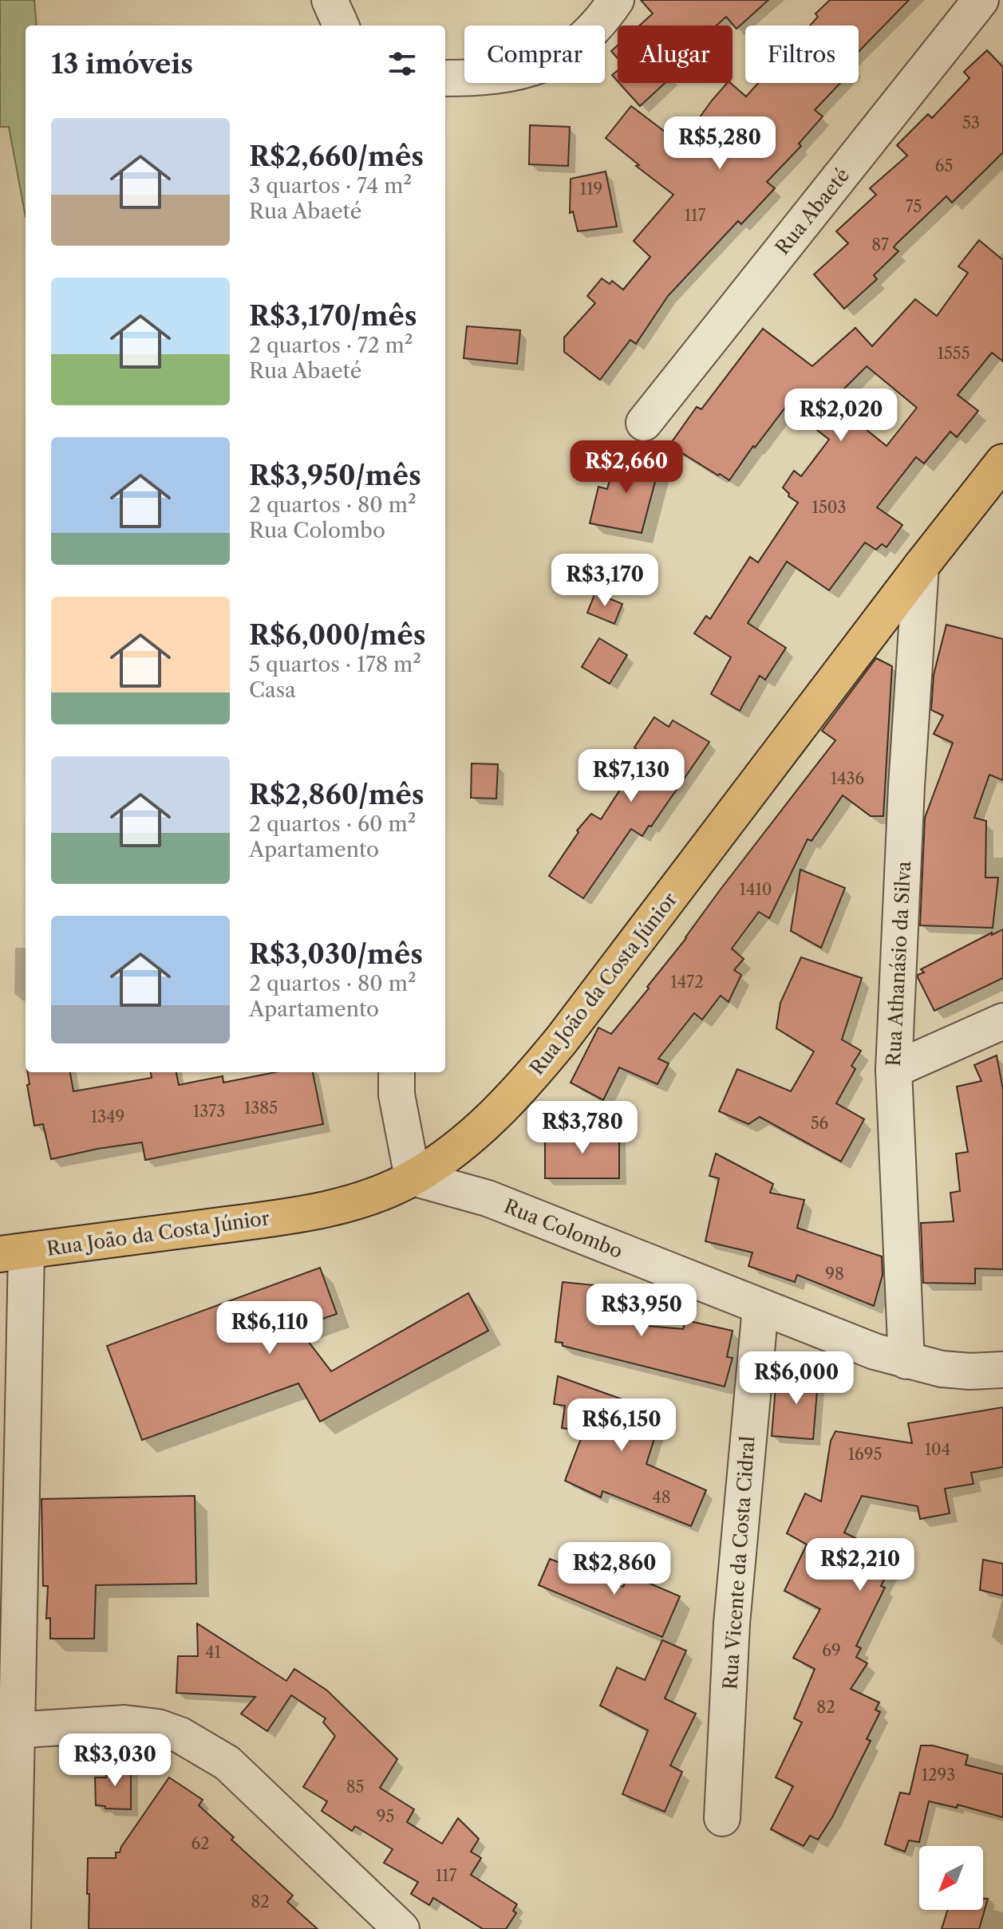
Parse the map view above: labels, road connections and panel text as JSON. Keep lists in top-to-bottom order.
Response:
{
  "streets": {
    "main road": ["Rua João da Costa Júnior"],
    "street": [
      "Rua Abaeté",
      "Rua Athanásio da Silva",
      "Rua Colombo",
      "Rua Vicente da Costa Cidral"
    ]
  },
  "crossings": [
    ["Rua Athanásio da Silva", "Rua João da Costa Júnior"],
    ["Rua Athanásio da Silva", "Rua Colombo"],
    ["Rua João da Costa Júnior", "Rua Colombo"],
    ["Rua Colombo", "Rua Vicente da Costa Cidral"]
  ],
  "house_numbers": [
    "53",
    "65",
    "119",
    "75",
    "117",
    "87",
    "1555",
    "1503",
    "1436",
    "1410",
    "1472",
    "1385",
    "1373",
    "1349",
    "56",
    "98",
    "104",
    "1695",
    "48",
    "69",
    "41",
    "82",
    "1293",
    "85",
    "95",
    "62",
    "117",
    "82"
  ],
  "north": "bottom left",
  "page": {
    "chip": ["Comprar", "Alugar", "Filtros"],
    "heading": "13 imóveis",
    "list": [
      {
        "name": "R$2,660/mês",
        "note": "3 quartos · 74 m² · Rua Abaeté"
      },
      {
        "name": "R$3,170/mês",
        "note": "2 quartos · 72 m² · Rua Abaeté"
      },
      {
        "name": "R$3,950/mês",
        "note": "2 quartos · 80 m² · Rua Colombo"
      },
      {
        "name": "R$6,000/mês",
        "note": "5 quartos · 178 m² · Casa"
      },
      {
        "name": "R$2,860/mês",
        "note": "2 quartos · 60 m² · Apartamento"
      },
      {
        "name": "R$3,030/mês",
        "note": "2 quartos · 80 m² · Apartamento"
      }
    ],
    "price": [
      "R$5,280",
      "R$2,020",
      "R$2,660",
      "R$3,170",
      "R$7,130",
      "R$3,780",
      "R$3,950",
      "R$6,110",
      "R$6,000",
      "R$6,150",
      "R$2,210",
      "R$2,860",
      "R$3,030"
    ]
  }
}
